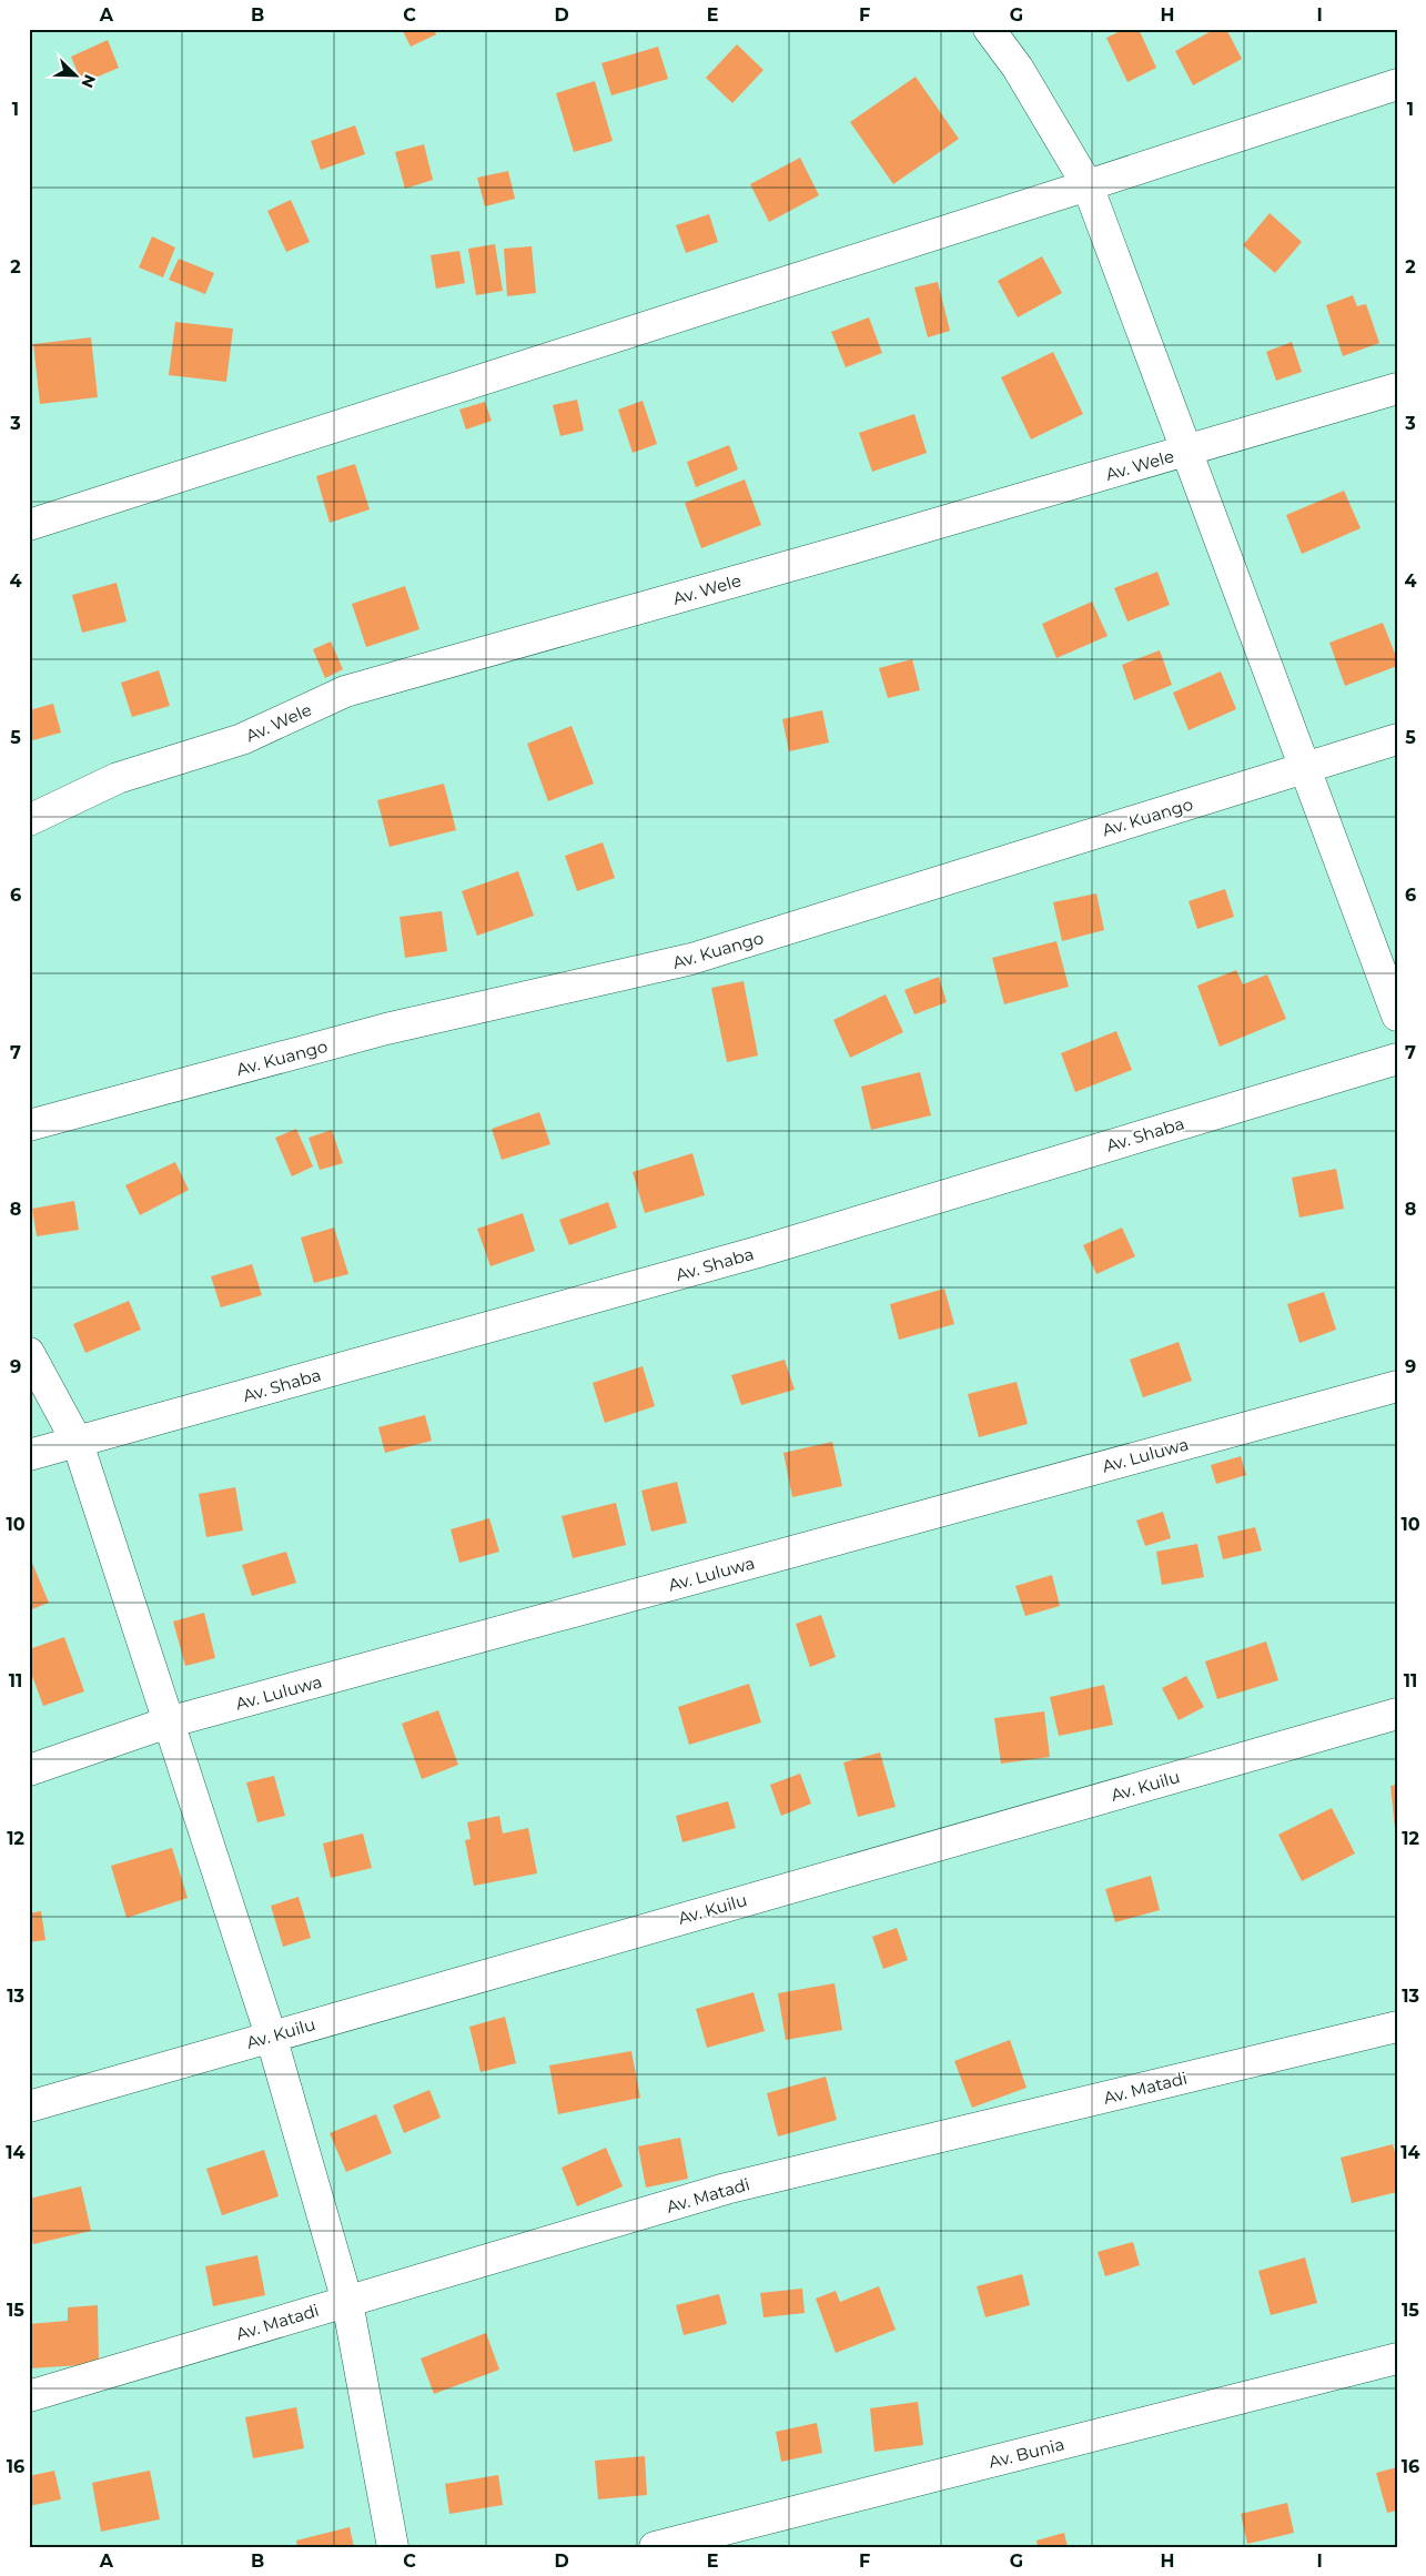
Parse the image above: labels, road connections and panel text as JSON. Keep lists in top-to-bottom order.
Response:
{
  "streets": {
    "street": [
      "Av. Wele",
      "Av. Kuango",
      "Av. Shaba",
      "Av. Luluwa",
      "Av. Kuilu",
      "Av. Matadi",
      "Av. Bunia"
    ]
  },
  "north": "bottom right",
  "grid": {
    "columns": [
      "A",
      "B",
      "C",
      "D",
      "E",
      "F",
      "G",
      "H",
      "I"
    ],
    "rows": [
      "1",
      "2",
      "3",
      "4",
      "5",
      "6",
      "7",
      "8",
      "9",
      "10",
      "11",
      "12",
      "13",
      "14",
      "15",
      "16"
    ]
  }
}
